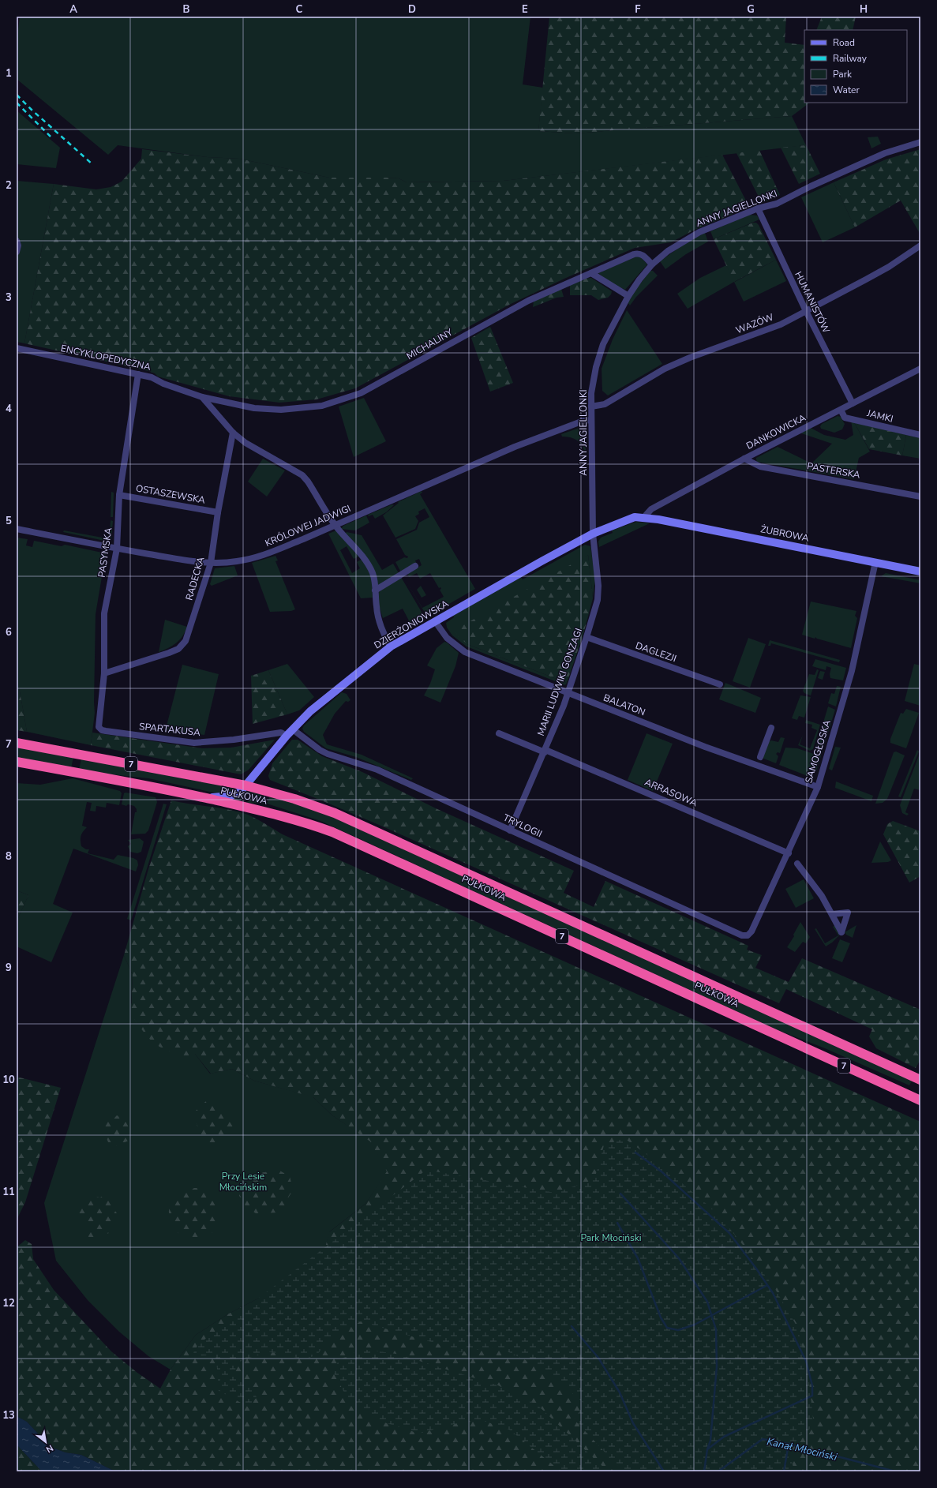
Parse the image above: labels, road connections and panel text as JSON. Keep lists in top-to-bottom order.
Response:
{
  "streets": {
    "highway": ["7", "PUŁKOWA"],
    "street": [
      "ANNY JAGIELLONKI",
      "HUMANISTÓW",
      "WAZÓW",
      "MICHALINY",
      "ENCYKLOPEDYCZNA",
      "JAMKI",
      "DANKOWICKA",
      "PASTERSKA",
      "OSTASZEWSKA",
      "KRÓLOWEJ JADWIGI",
      "ŻUBROWA",
      "PASYMSKA",
      "RADECKA",
      "DZIERŻONIOWSKA",
      "DAGLEZJI",
      "MARII LUDWIKI GONZAGI",
      "BALATON",
      "SPARTAKUSA",
      "SAMOGŁOSKA",
      "ARRASOWA",
      "TRYLOGII"
    ]
  },
  "crossings": [
    ["ANNY JAGIELLONKI", "HUMANISTÓW"],
    ["ANNY JAGIELLONKI", "WAZÓW"],
    ["ANNY JAGIELLONKI", "MICHALINY"],
    ["ANNY JAGIELLONKI", "KRÓLOWEJ JADWIGI"],
    ["ANNY JAGIELLONKI", "DZIERŻONIOWSKA"],
    ["ANNY JAGIELLONKI", "MARII LUDWIKI GONZAGI"],
    ["HUMANISTÓW", "WAZÓW"],
    ["HUMANISTÓW", "DANKOWICKA"],
    ["MICHALINY", "ENCYKLOPEDYCZNA"],
    ["ENCYKLOPEDYCZNA", "PASYMSKA"],
    ["JAMKI", "DANKOWICKA"],
    ["DANKOWICKA", "PASTERSKA"],
    ["DANKOWICKA", "ŻUBROWA"],
    ["DANKOWICKA", "DZIERŻONIOWSKA"],
    ["OSTASZEWSKA", "PASYMSKA"],
    ["OSTASZEWSKA", "RADECKA"],
    ["KRÓLOWEJ JADWIGI", "PASYMSKA"],
    ["KRÓLOWEJ JADWIGI", "RADECKA"],
    ["ŻUBROWA", "DZIERŻONIOWSKA"],
    ["ŻUBROWA", "SAMOGŁOSKA"],
    ["PASYMSKA", "RADECKA"],
    ["PASYMSKA", "SPARTAKUSA"],
    ["DZIERŻONIOWSKA", "MARII LUDWIKI GONZAGI"],
    ["DZIERŻONIOWSKA", "BALATON"],
    ["DZIERŻONIOWSKA", "SPARTAKUSA"],
    ["DZIERŻONIOWSKA", "PUŁKOWA"],
    ["DZIERŻONIOWSKA", "TRYLOGII"],
    ["DAGLEZJI", "MARII LUDWIKI GONZAGI"],
    ["MARII LUDWIKI GONZAGI", "BALATON"],
    ["MARII LUDWIKI GONZAGI", "ARRASOWA"],
    ["MARII LUDWIKI GONZAGI", "TRYLOGII"],
    ["BALATON", "SAMOGŁOSKA"],
    ["SAMOGŁOSKA", "ARRASOWA"],
    ["SAMOGŁOSKA", "TRYLOGII"]
  ],
  "water": ["Kanał Młociński"],
  "parks": ["Przy Lesie Młocińskim", "Park Młociński"],
  "legend": [
    "Road",
    "Railway",
    "Park",
    "Water"
  ],
  "north": "bottom right",
  "grid": {
    "columns": [
      "A",
      "B",
      "C",
      "D",
      "E",
      "F",
      "G",
      "H"
    ],
    "rows": [
      "1",
      "2",
      "3",
      "4",
      "5",
      "6",
      "7",
      "8",
      "9",
      "10",
      "11",
      "12",
      "13"
    ]
  }
}
